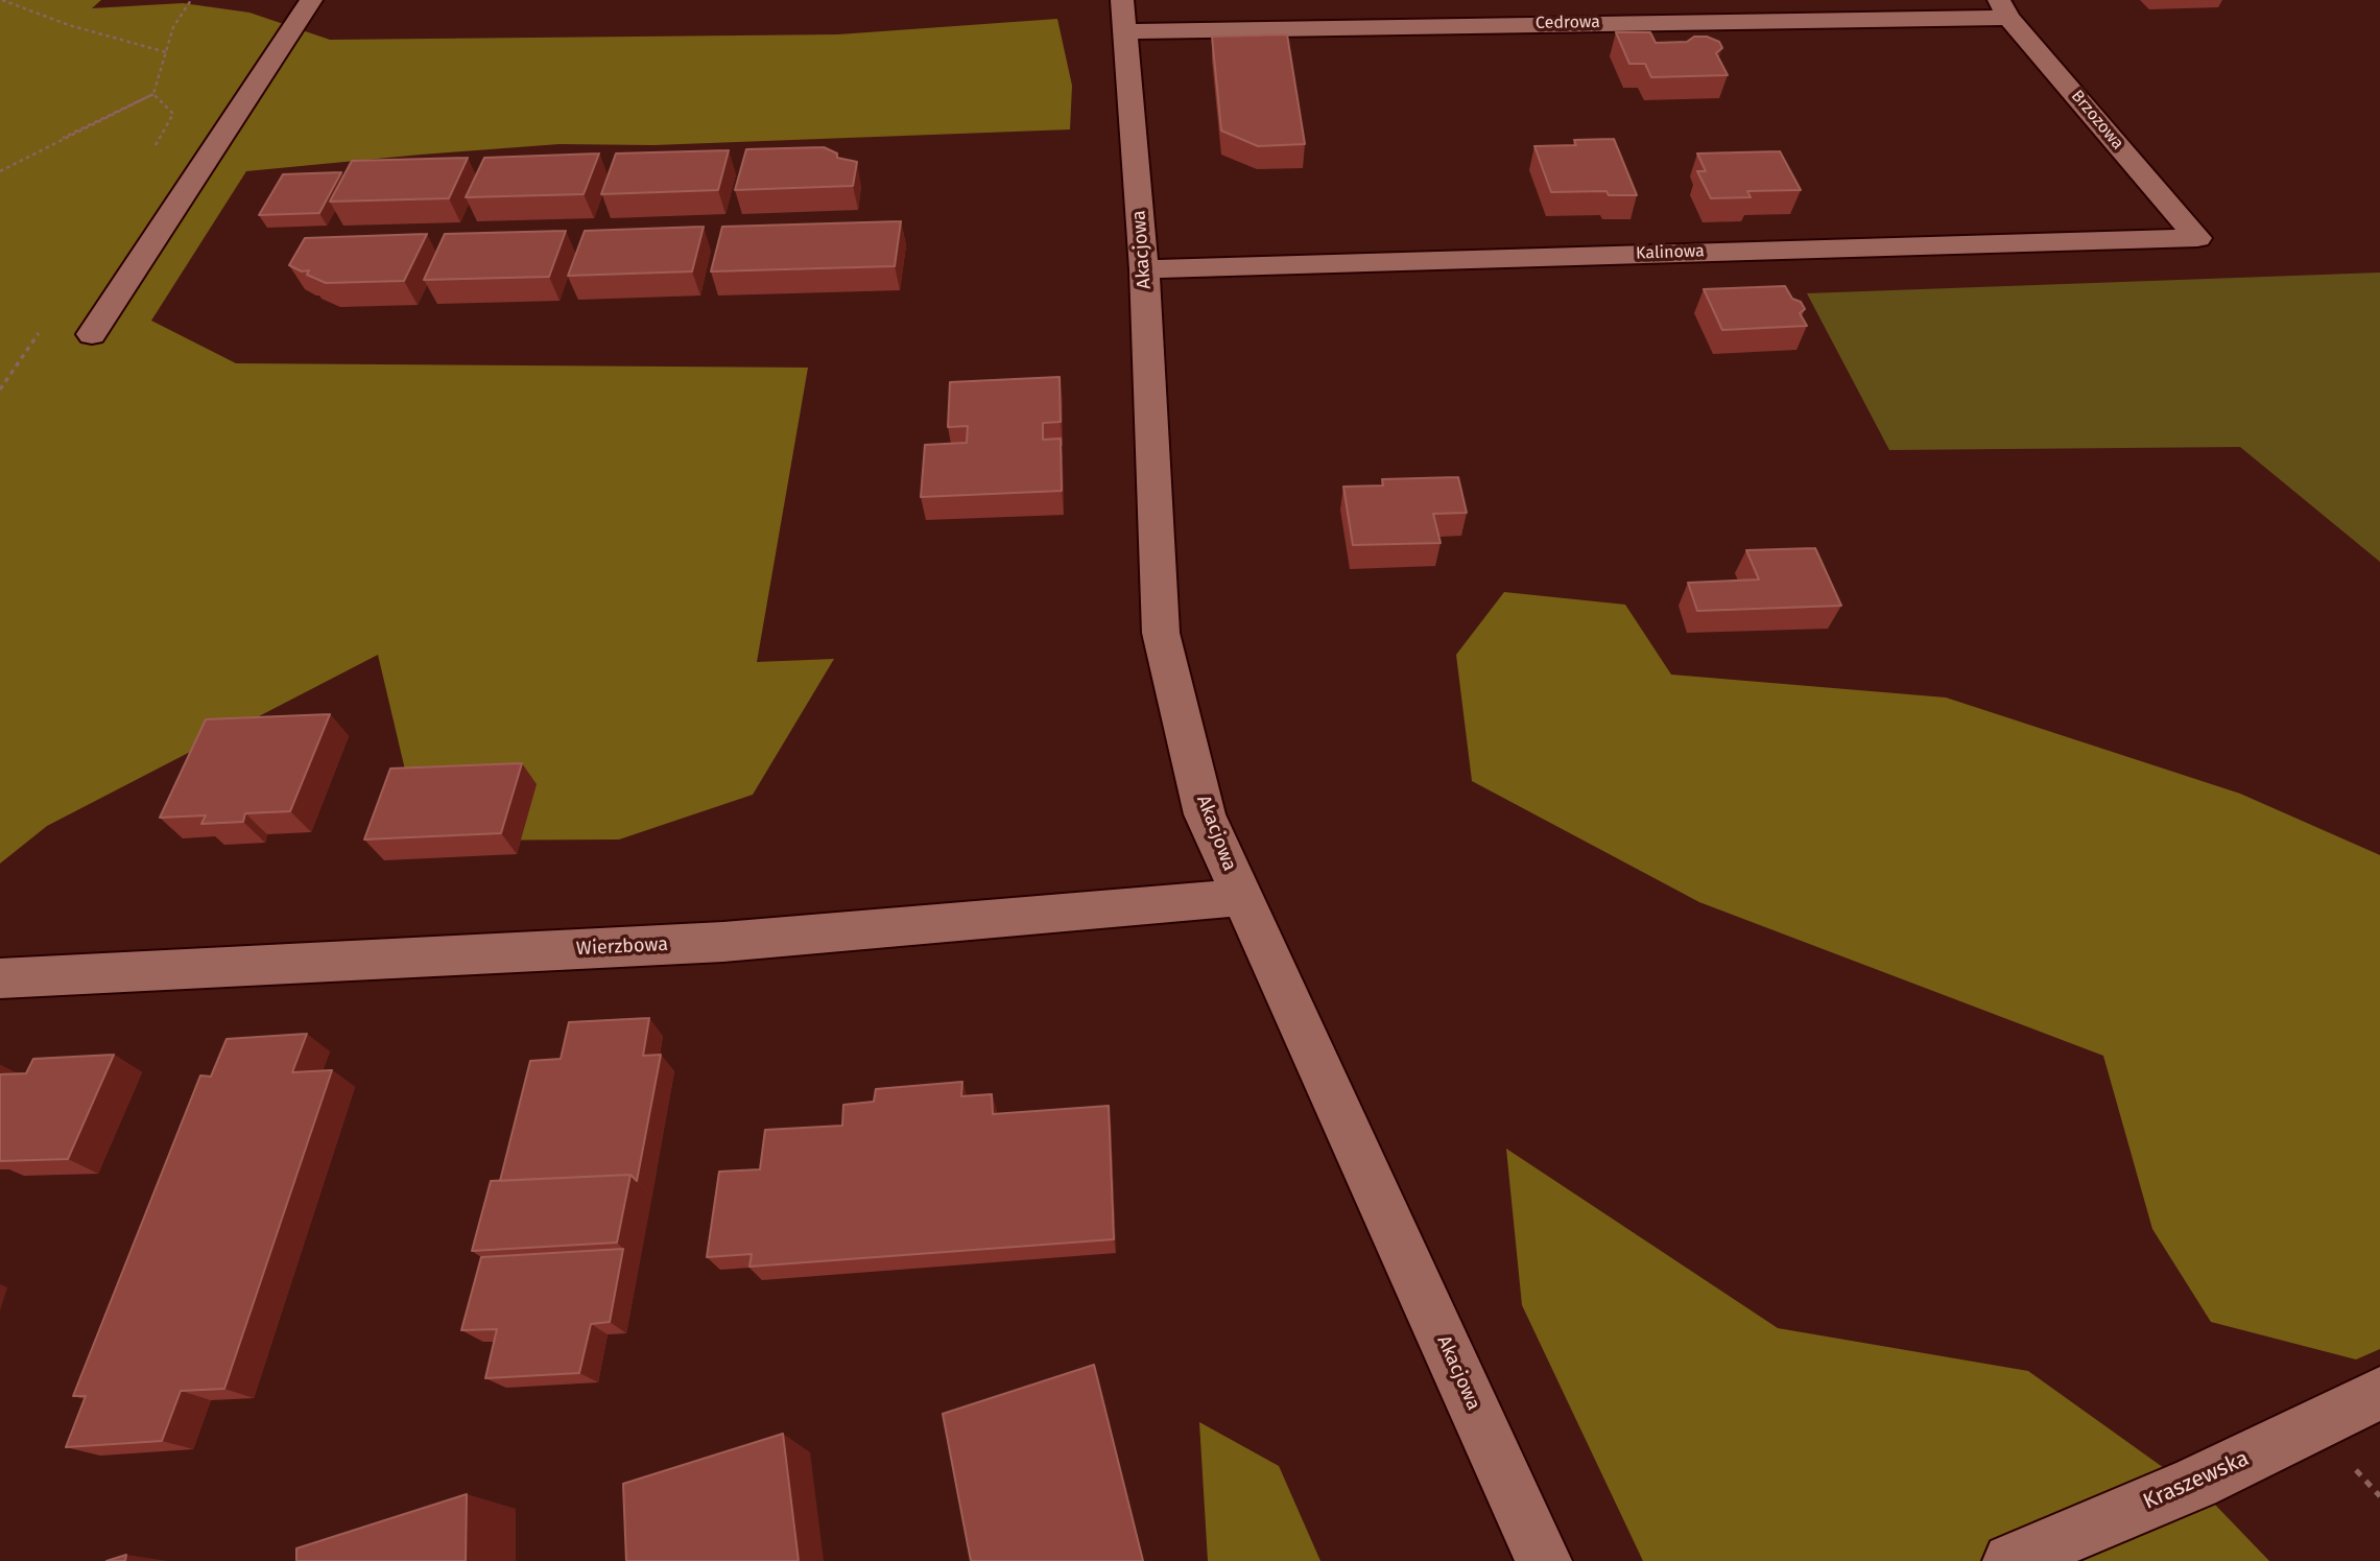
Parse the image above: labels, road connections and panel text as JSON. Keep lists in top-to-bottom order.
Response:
{
  "streets": {
    "street": [
      "Cedrowa",
      "Brzozowa",
      "Akacjowa",
      "Kalinowa",
      "Wierzbowa",
      "Kraszewska"
    ]
  },
  "crossings": [
    ["Cedrowa", "Brzozowa"],
    ["Cedrowa", "Akacjowa"],
    ["Brzozowa", "Kalinowa"],
    ["Akacjowa", "Kalinowa"],
    ["Akacjowa", "Wierzbowa"]
  ]
}
